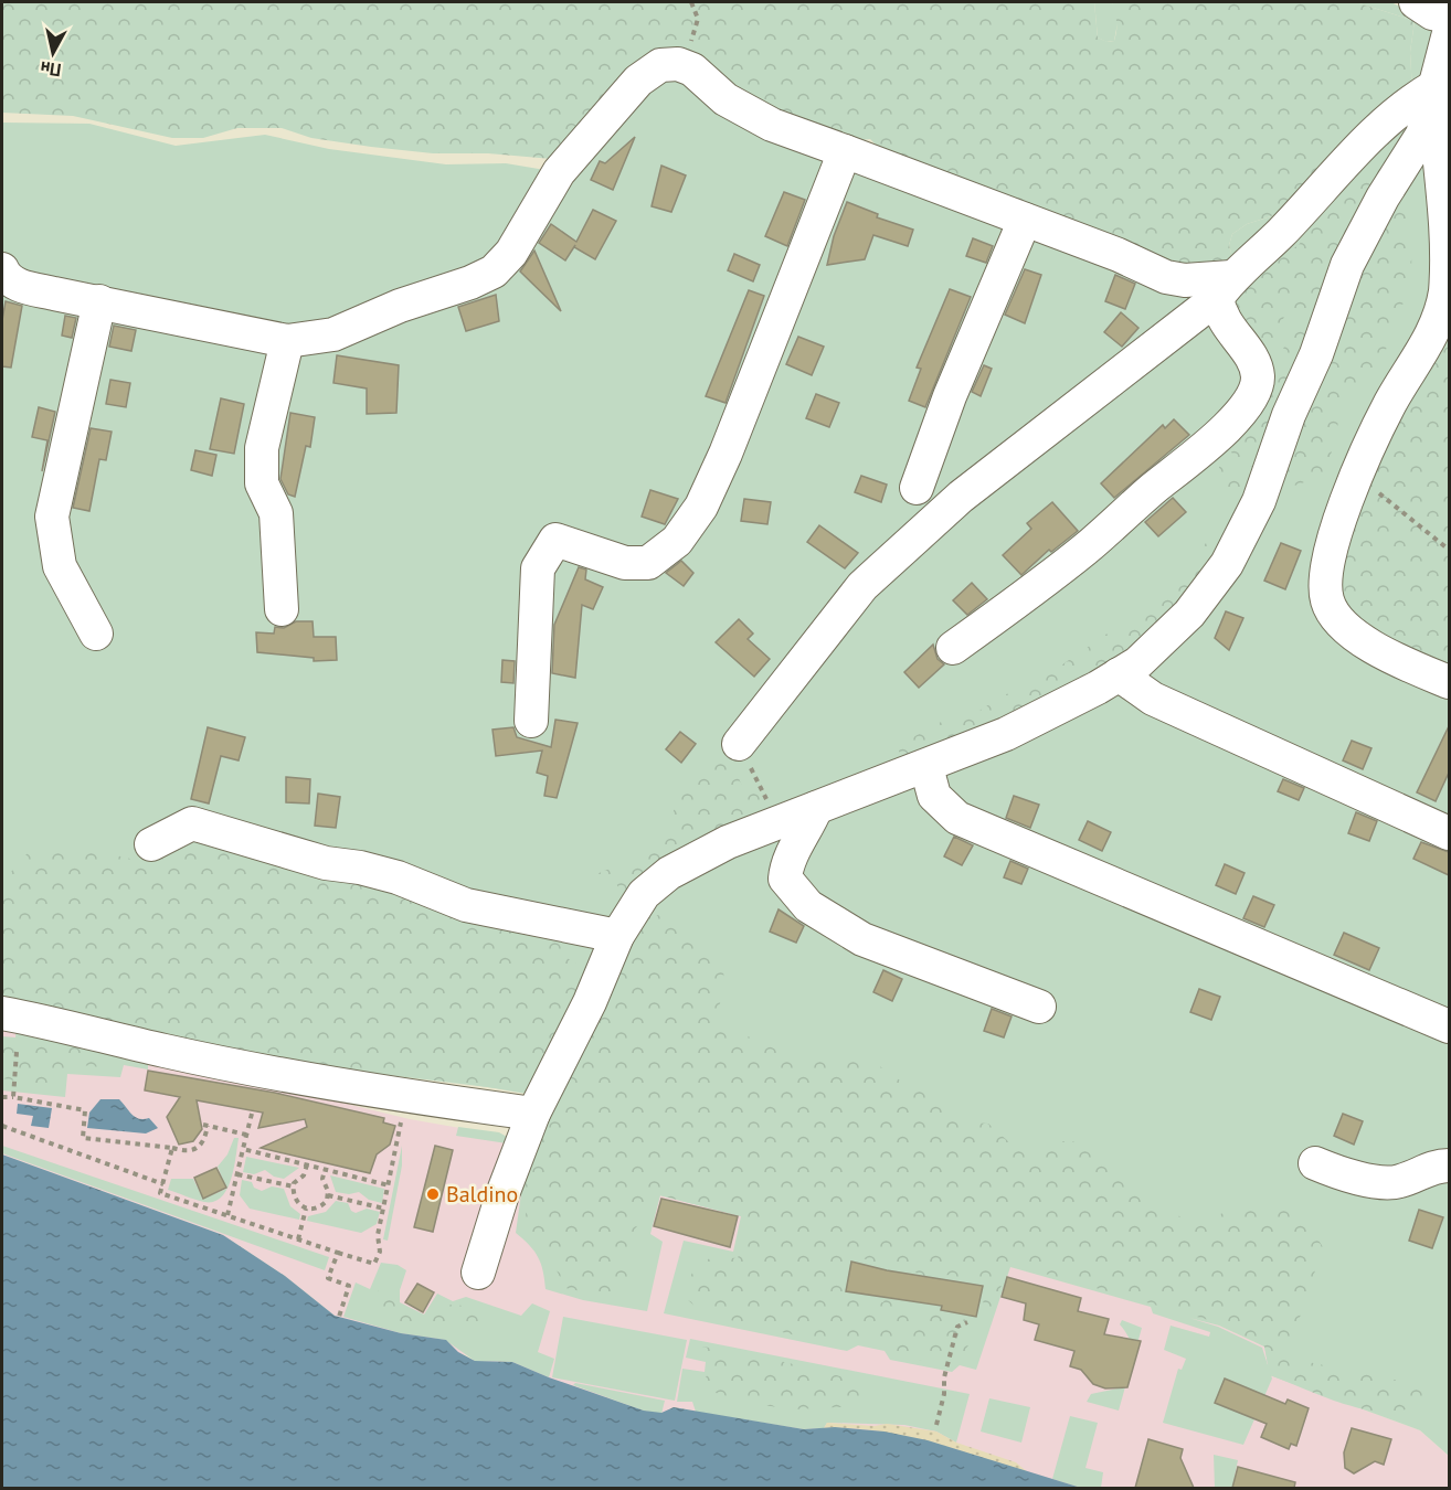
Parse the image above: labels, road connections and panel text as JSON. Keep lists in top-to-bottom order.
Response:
{
  "places": ["Baldino"],
  "north": "bottom"
}
